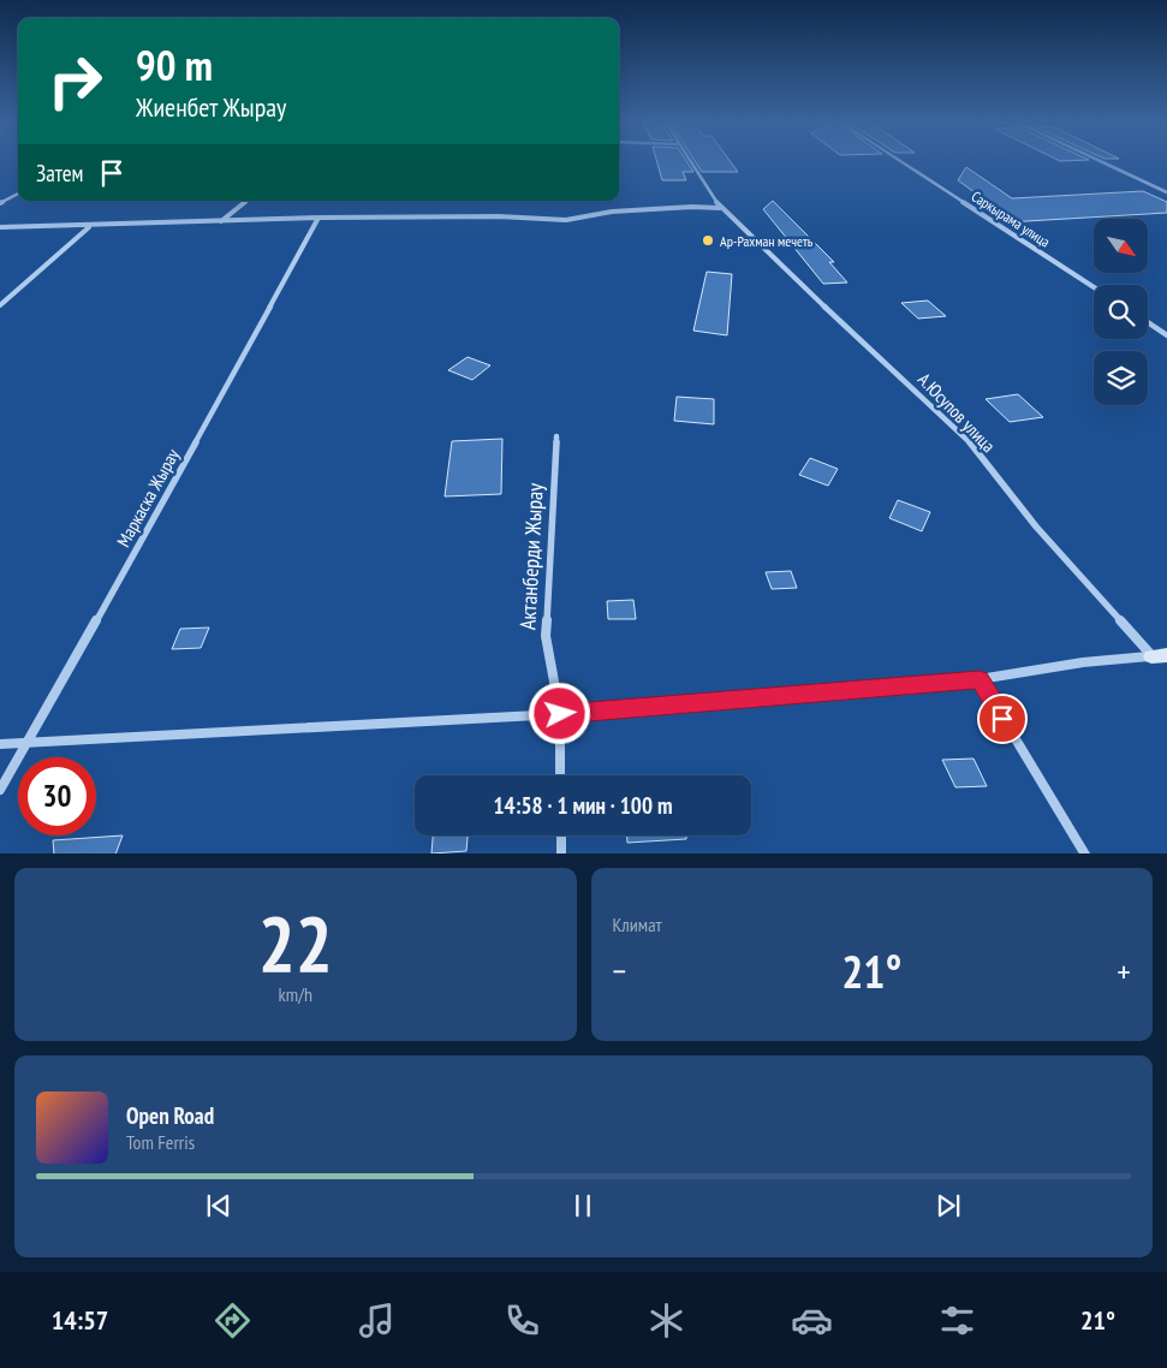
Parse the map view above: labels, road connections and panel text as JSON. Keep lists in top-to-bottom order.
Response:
{
  "streets": {
    "street": [
      "Саркырама улица",
      "А.Юсупов улица",
      "Маркаска Жырау",
      "Актанберди Жырау"
    ]
  },
  "places": ["Ар-Рахман мечеть"],
  "north": "bottom right",
  "page": {
    "turn": ["90 m", "Жиенбет Жырау"],
    "then": "Затем",
    "limit": "30",
    "trip": "14:58 · 1 мин · 100 m",
    "tile": [
      ["22", "km/h"],
      "Климат"
    ],
    "heat": ["−", "21°", "+"],
    "song": ["Open Road", "Tom Ferris"],
    "tabs": ["14:57", "21°"]
  }
}
